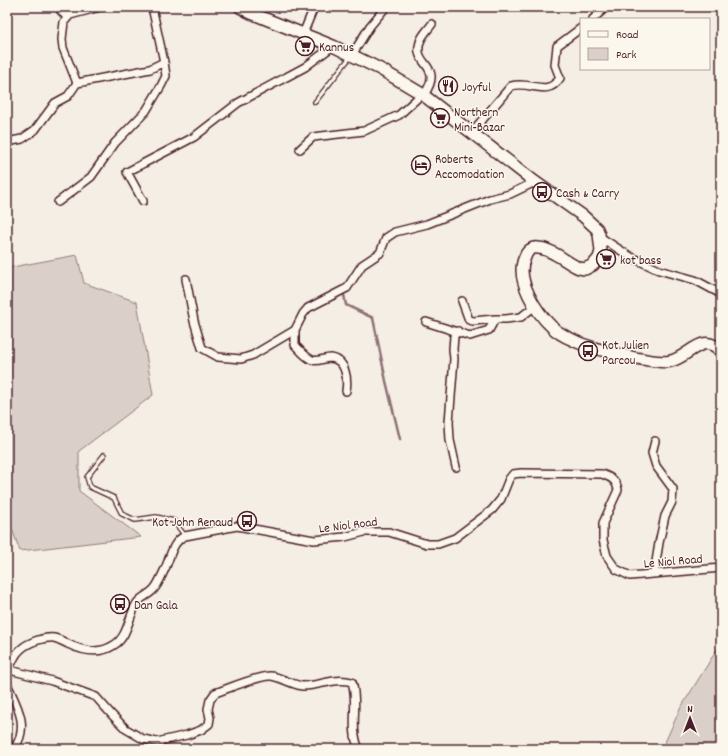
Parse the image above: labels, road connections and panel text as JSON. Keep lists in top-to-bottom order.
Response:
{
  "streets": {
    "street": ["Le Niol Road"]
  },
  "places": {
    "supermarket": ["Kannus", "Northern Mini-Bazar", "kot bass"],
    "restaurant": ["Joyful"],
    "hotel": ["Roberts Accomodation"],
    "bus stop": [
      "Cash & Carry",
      "Kot Julien Parcou",
      "Kot John Renaud",
      "Dan Gala"
    ]
  },
  "legend": ["Road", "Park"],
  "north": "top"
}
